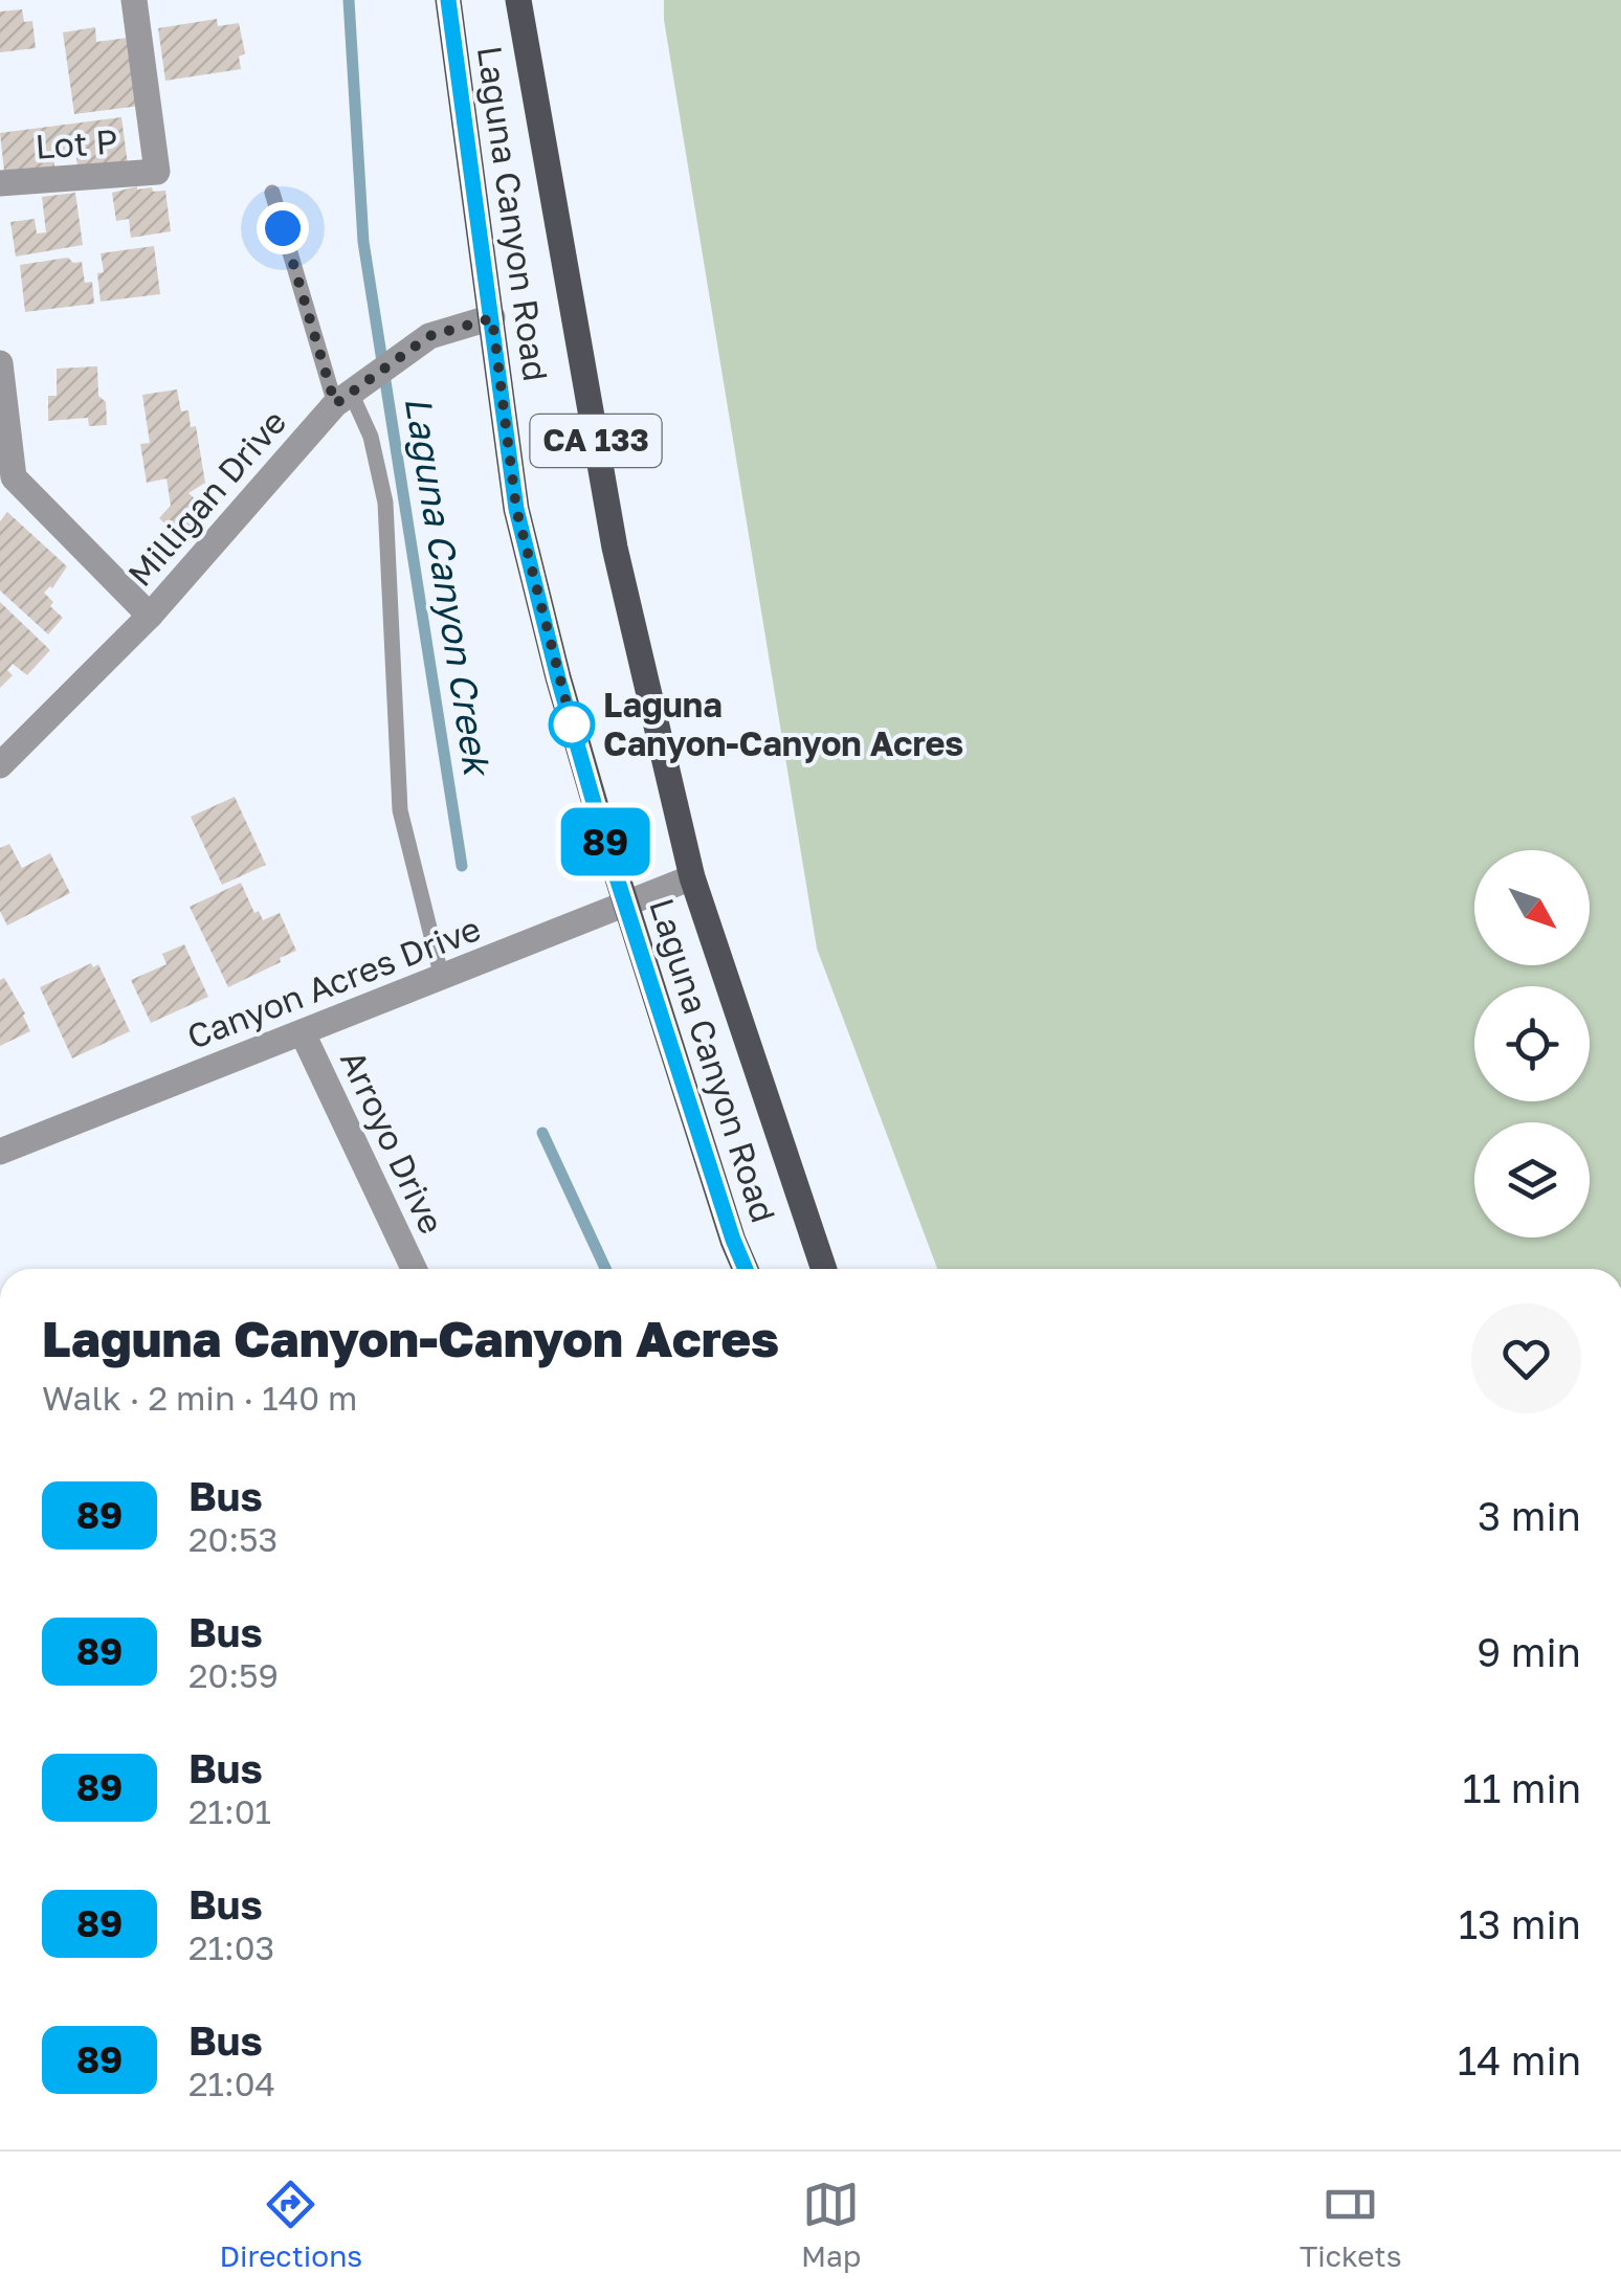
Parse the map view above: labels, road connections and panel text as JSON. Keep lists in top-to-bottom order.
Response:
{
  "streets": {
    "main road": ["Laguna Canyon Road", "CA 133"],
    "street": [
      "Lot P",
      "Milligan Drive",
      "Canyon Acres Drive",
      "Arroyo Drive"
    ]
  },
  "crossings": [
    ["Laguna Canyon Road", "Milligan Drive"],
    ["Laguna Canyon Road", "Canyon Acres Drive"],
    ["Canyon Acres Drive", "Arroyo Drive"]
  ],
  "water": ["Laguna Canyon Creek"],
  "places": ["Laguna Canyon-Canyon Acres"],
  "lines": ["bus line 89"],
  "north": "bottom right",
  "page": {
    "on_map": "89",
    "heading": ["Laguna Canyon-Canyon Acres", "Walk · 2 min · 140 m"],
    "list": [
      {
        "mark": "89",
        "name": "Bus",
        "note": "20:53",
        "value": "3 min"
      },
      {
        "mark": "89",
        "name": "Bus",
        "note": "20:59",
        "value": "9 min"
      },
      {
        "mark": "89",
        "name": "Bus",
        "note": "21:01",
        "value": "11 min"
      },
      {
        "mark": "89",
        "name": "Bus",
        "note": "21:03",
        "value": "13 min"
      },
      {
        "mark": "89",
        "name": "Bus",
        "note": "21:04",
        "value": "14 min"
      }
    ],
    "tabs": ["Directions", "Map", "Tickets"]
  }
}
